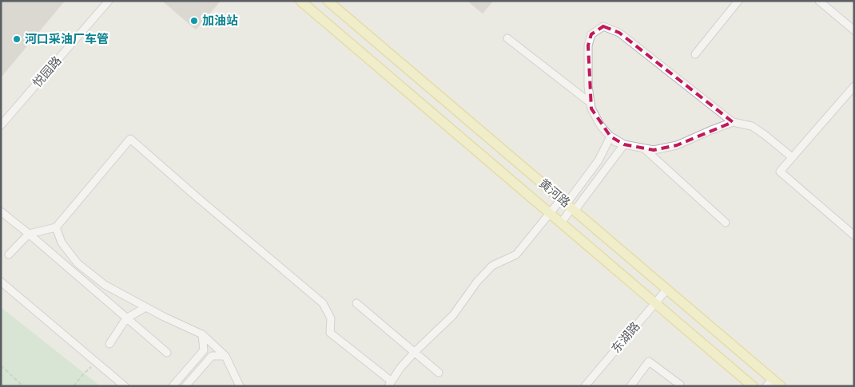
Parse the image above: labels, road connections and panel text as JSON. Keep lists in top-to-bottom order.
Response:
{
  "streets": {
    "main road": ["黄河路"],
    "street": ["悦园路", "东湖路"]
  },
  "crossings": [
    ["黄河路", "东湖路"]
  ],
  "places": ["加油站", "河口采油厂车管"]
}
